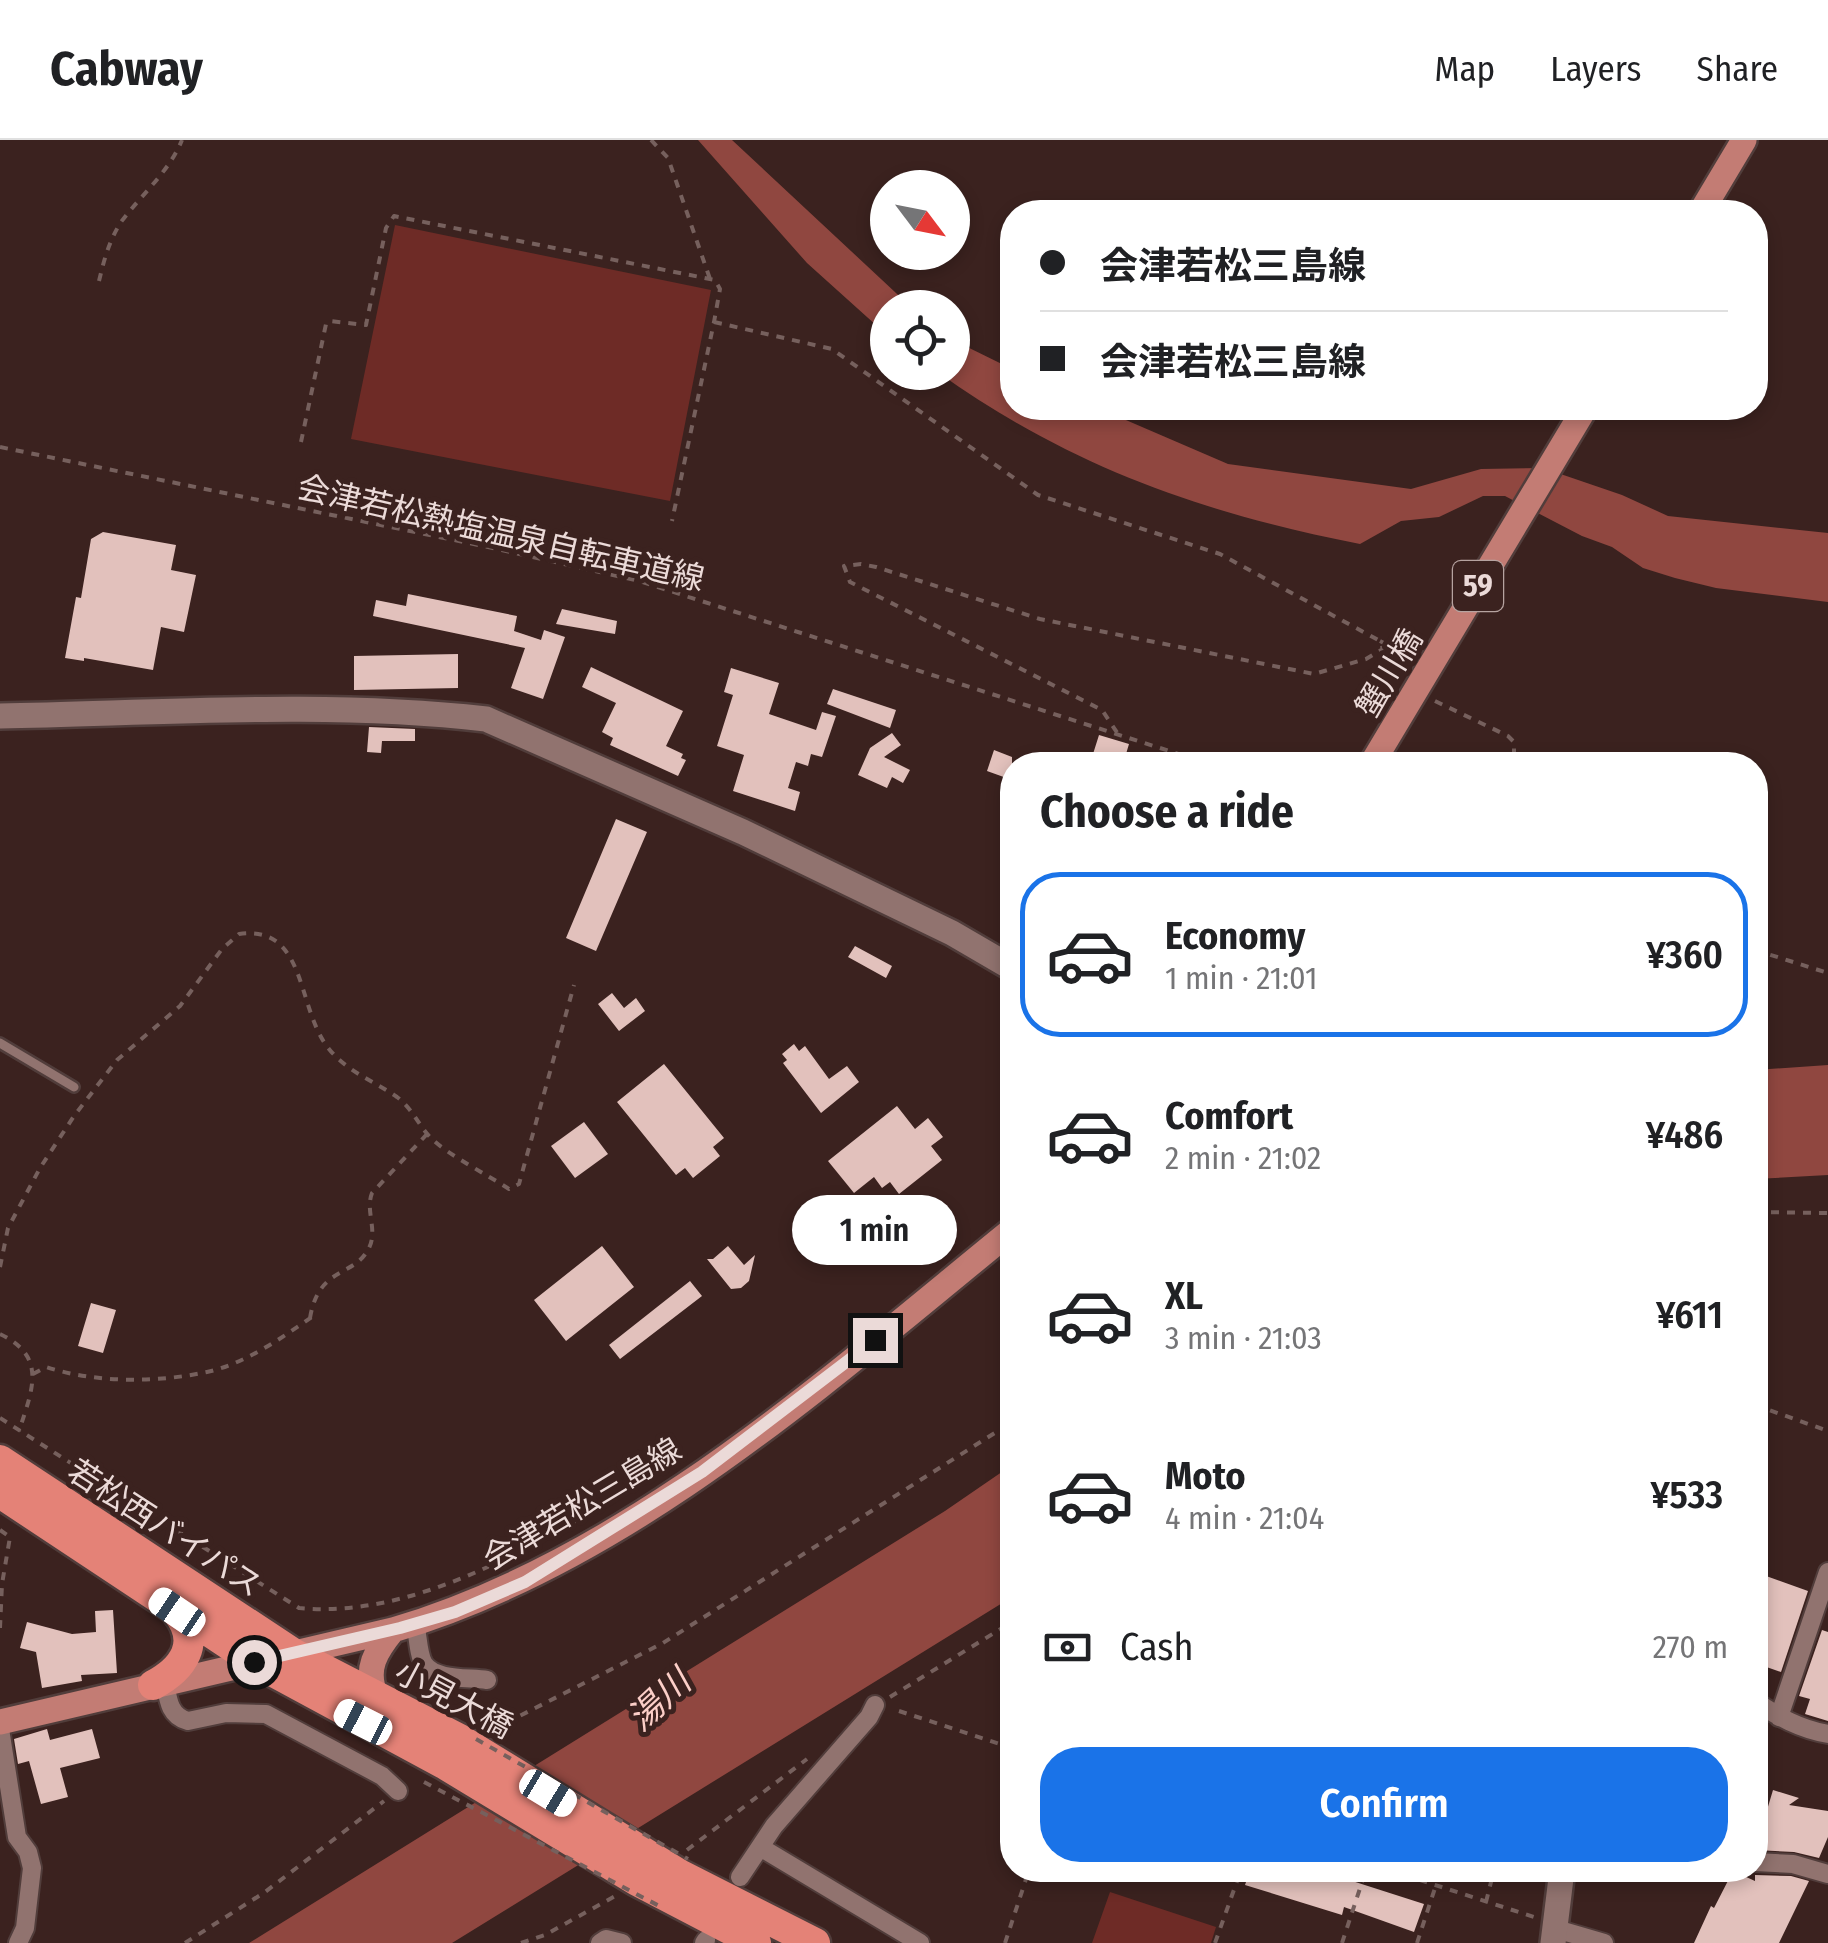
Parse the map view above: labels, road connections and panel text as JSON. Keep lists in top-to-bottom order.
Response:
{
  "streets": {
    "highway": ["若松西バイパス", "小見大橋"],
    "main road": ["59", "蟹川橋", "会津若松三島線"],
    "path": ["会津若松熱塩温泉自転車道線"]
  },
  "crossings": [
    ["会津若松三島線", "若松西バイパス"],
    ["会津若松三島線", "小見大橋"],
    ["若松西バイパス", "小見大橋"]
  ],
  "water": ["湯川"],
  "north": "bottom right",
  "page": {
    "header": "Cabway",
    "nav": ["Map", "Layers", "Share"],
    "banner": ["会津若松三島線", "会津若松三島線"],
    "heading": "Choose a ride",
    "list": [
      {
        "name": "Economy",
        "note": "1 min · 21:01",
        "value": "¥360"
      },
      {
        "name": "Comfort",
        "note": "2 min · 21:02",
        "value": "¥486"
      },
      {
        "name": "XL",
        "note": "3 min · 21:03",
        "value": "¥611"
      },
      {
        "name": "Moto",
        "note": "4 min · 21:04",
        "value": "¥533"
      }
    ],
    "bubble": "1 min",
    "pay": ["Cash", "270 m"],
    "buttons": "Confirm"
  }
}
